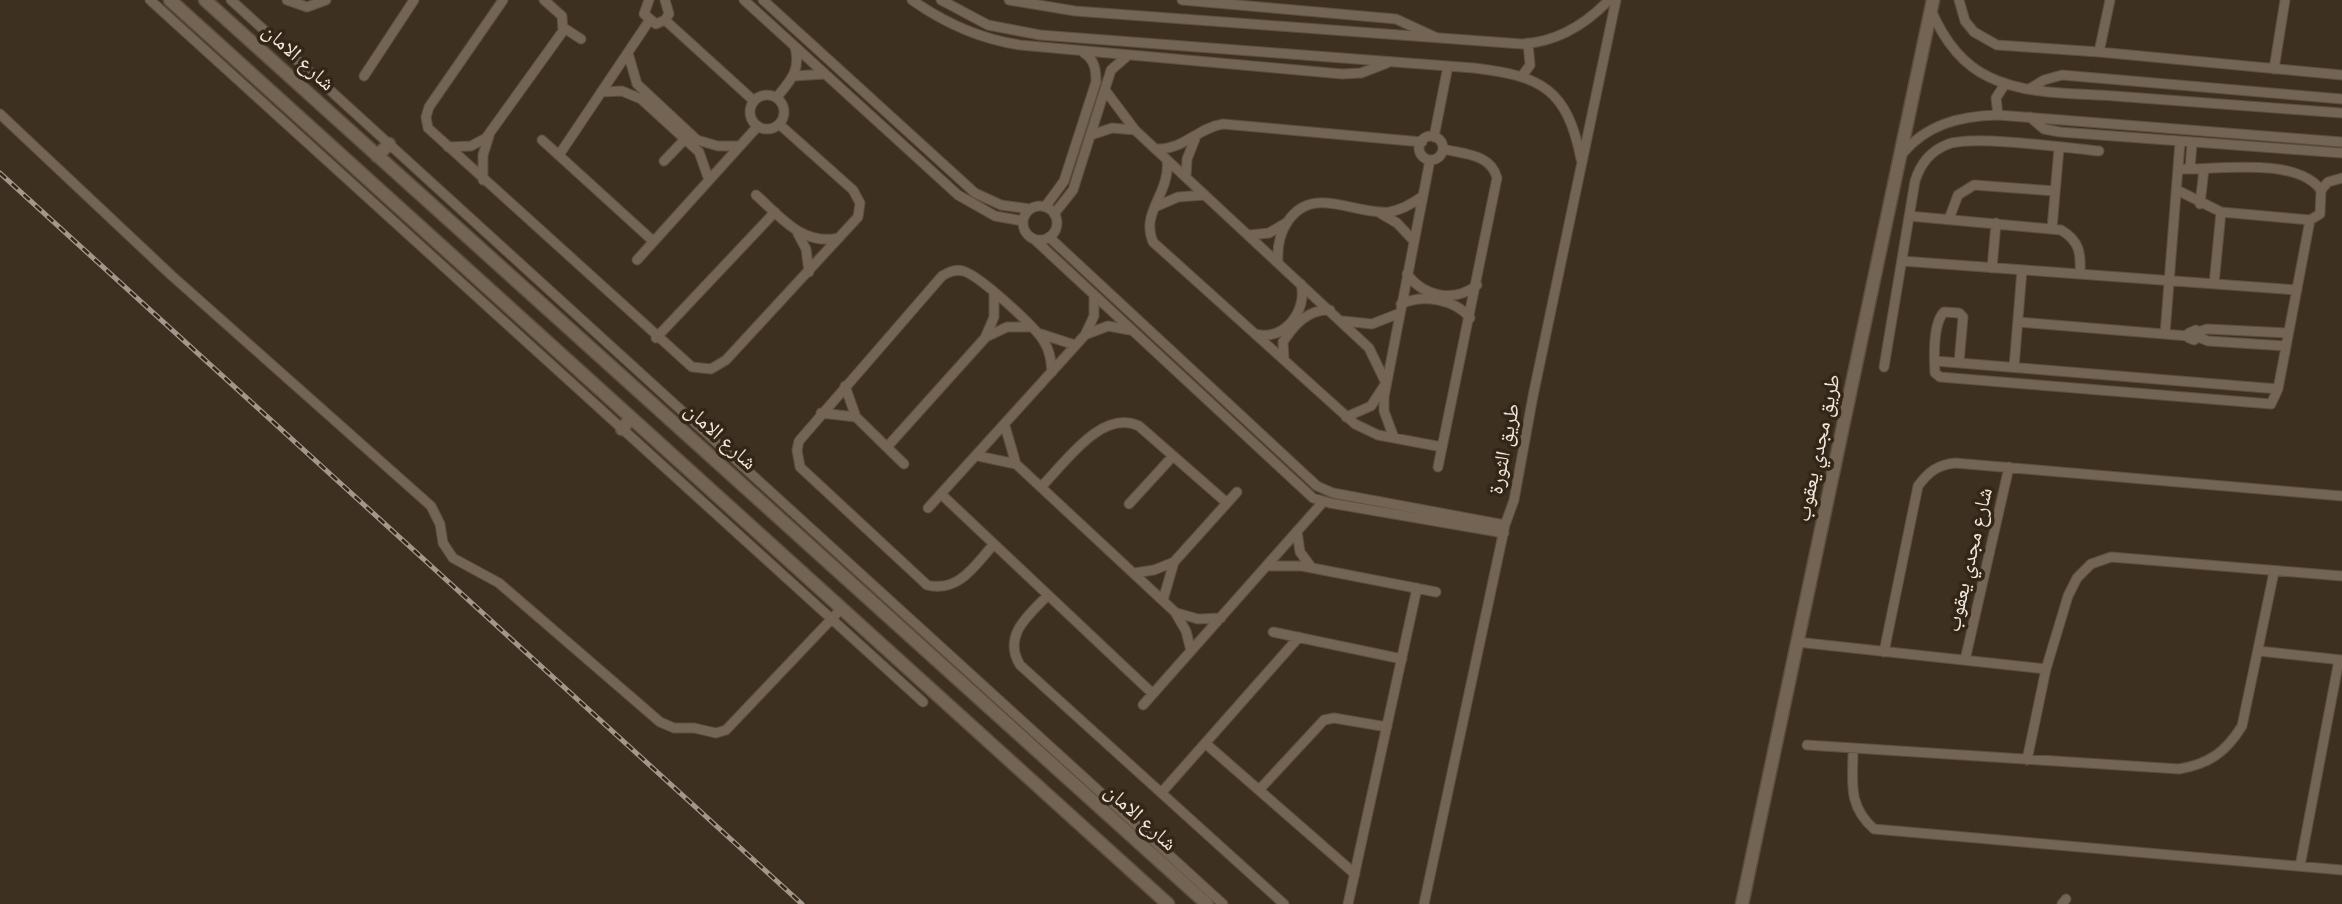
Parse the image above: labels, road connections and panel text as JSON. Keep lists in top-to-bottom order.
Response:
{
  "streets": {
    "street": [
      "شارع الامان",
      "طريق مجدي يعقوب",
      "طريق الثورة",
      "شارع مجدي يعقوب"
    ]
  }
}
